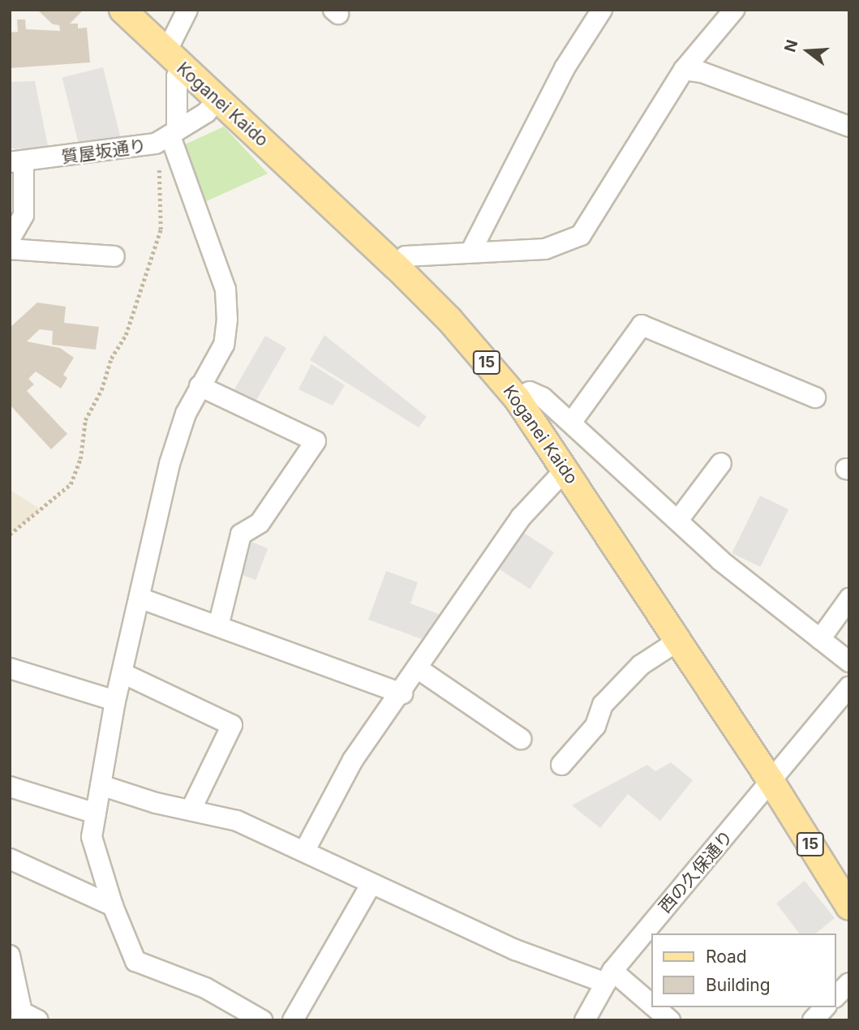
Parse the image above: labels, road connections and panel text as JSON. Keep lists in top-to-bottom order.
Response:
{
  "streets": {
    "main road": ["Koganei Kaido", "15"],
    "street": ["質屋坂通り", "西の久保通り"]
  },
  "crossings": [
    ["Koganei Kaido", "質屋坂通り"],
    ["Koganei Kaido", "西の久保通り"]
  ],
  "legend": ["Road", "Building"],
  "north": "left"
}
